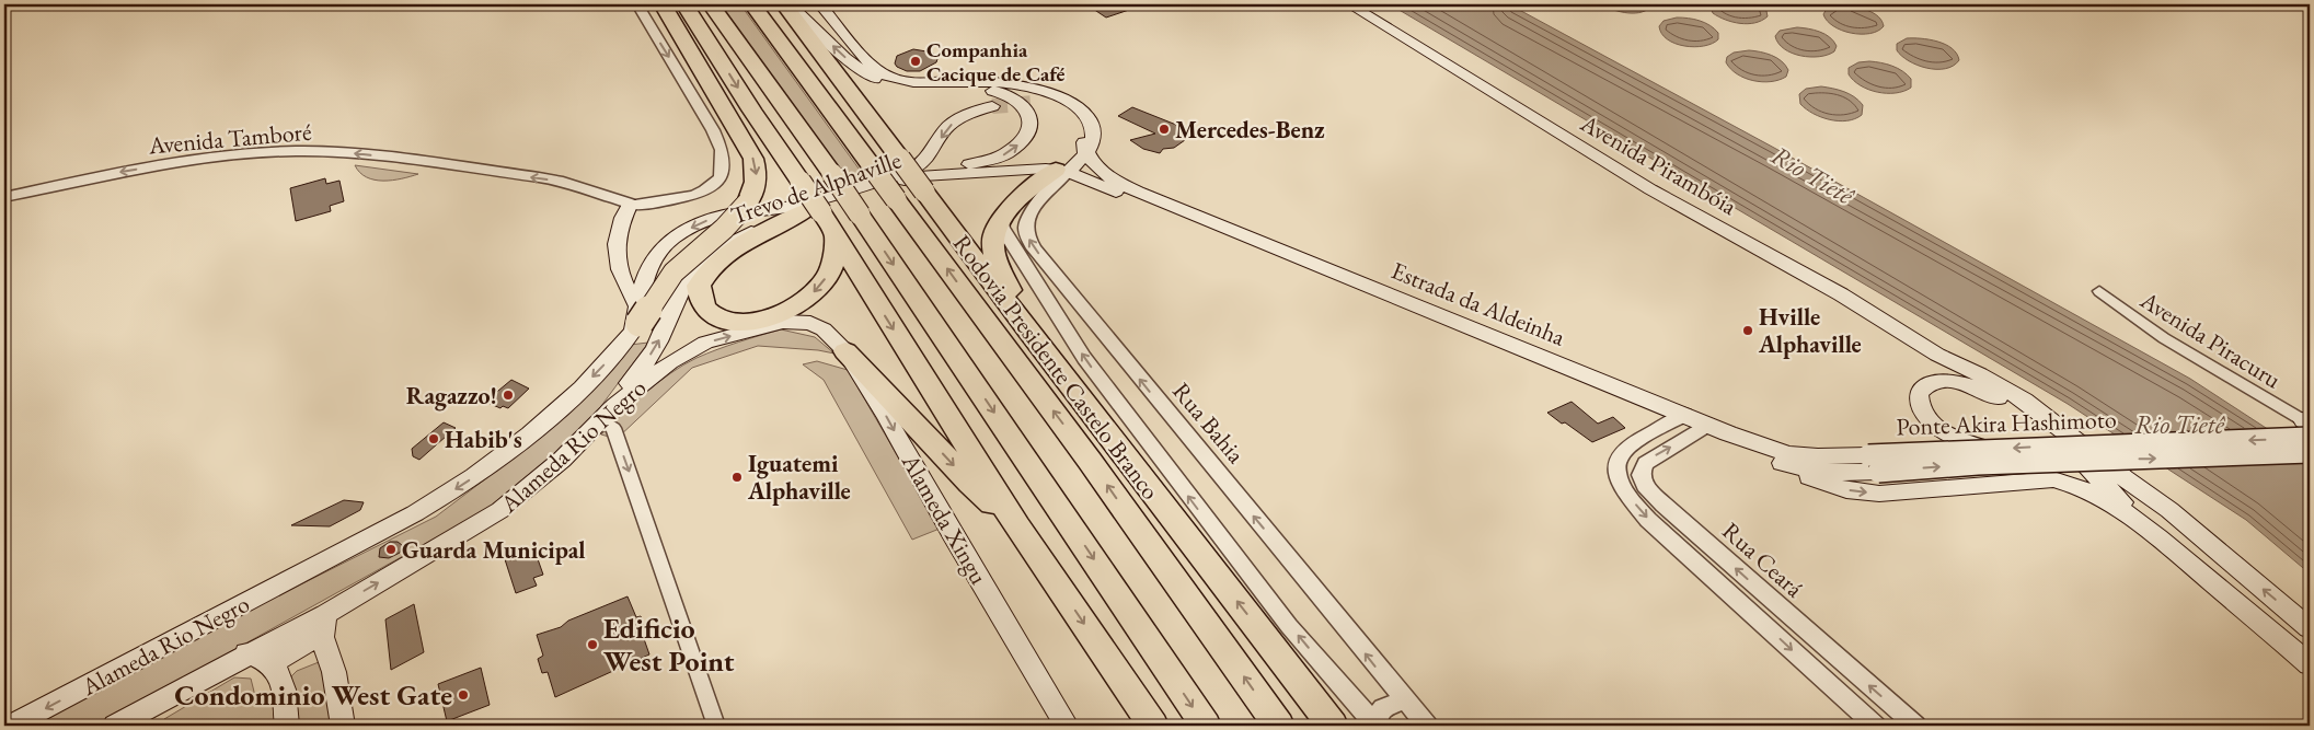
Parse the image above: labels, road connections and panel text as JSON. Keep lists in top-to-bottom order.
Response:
{
  "streets": {
    "highway": ["Rodovia Presidente Castelo Branco"],
    "main road": [
      "Avenida Pirambóia",
      "Trevo de Alphaville",
      "Estrada da Aldeinha",
      "Ponte Akira Hashimoto",
      "Alameda Rio Negro",
      "Alameda Xingu"
    ],
    "street": [
      "Avenida Tamboré",
      "Avenida Piracuru",
      "Rua Bahia",
      "Rua Ceará"
    ]
  },
  "crossings": [
    ["Trevo de Alphaville", "Rodovia Presidente Castelo Branco"],
    ["Trevo de Alphaville", "Rua Bahia"],
    ["Trevo de Alphaville", "Alameda Rio Negro"],
    ["Estrada da Aldeinha", "Ponte Akira Hashimoto"],
    ["Estrada da Aldeinha", "Rua Ceará"],
    ["Avenida Piracuru", "Ponte Akira Hashimoto"],
    ["Alameda Rio Negro", "Alameda Xingu"]
  ],
  "one_way": ["Avenida Tamboré", "Alameda Xingu"],
  "water": ["Rio Tietê"],
  "places": [
    "Companhia Cacique de Café",
    "Mercedes-Benz",
    "Hville Alphaville",
    "Ragazzo!",
    "Habib's",
    "Iguatemi Alphaville",
    "Guarda Municipal",
    "Edificio West Point",
    "Condominio West Gate"
  ]
}
